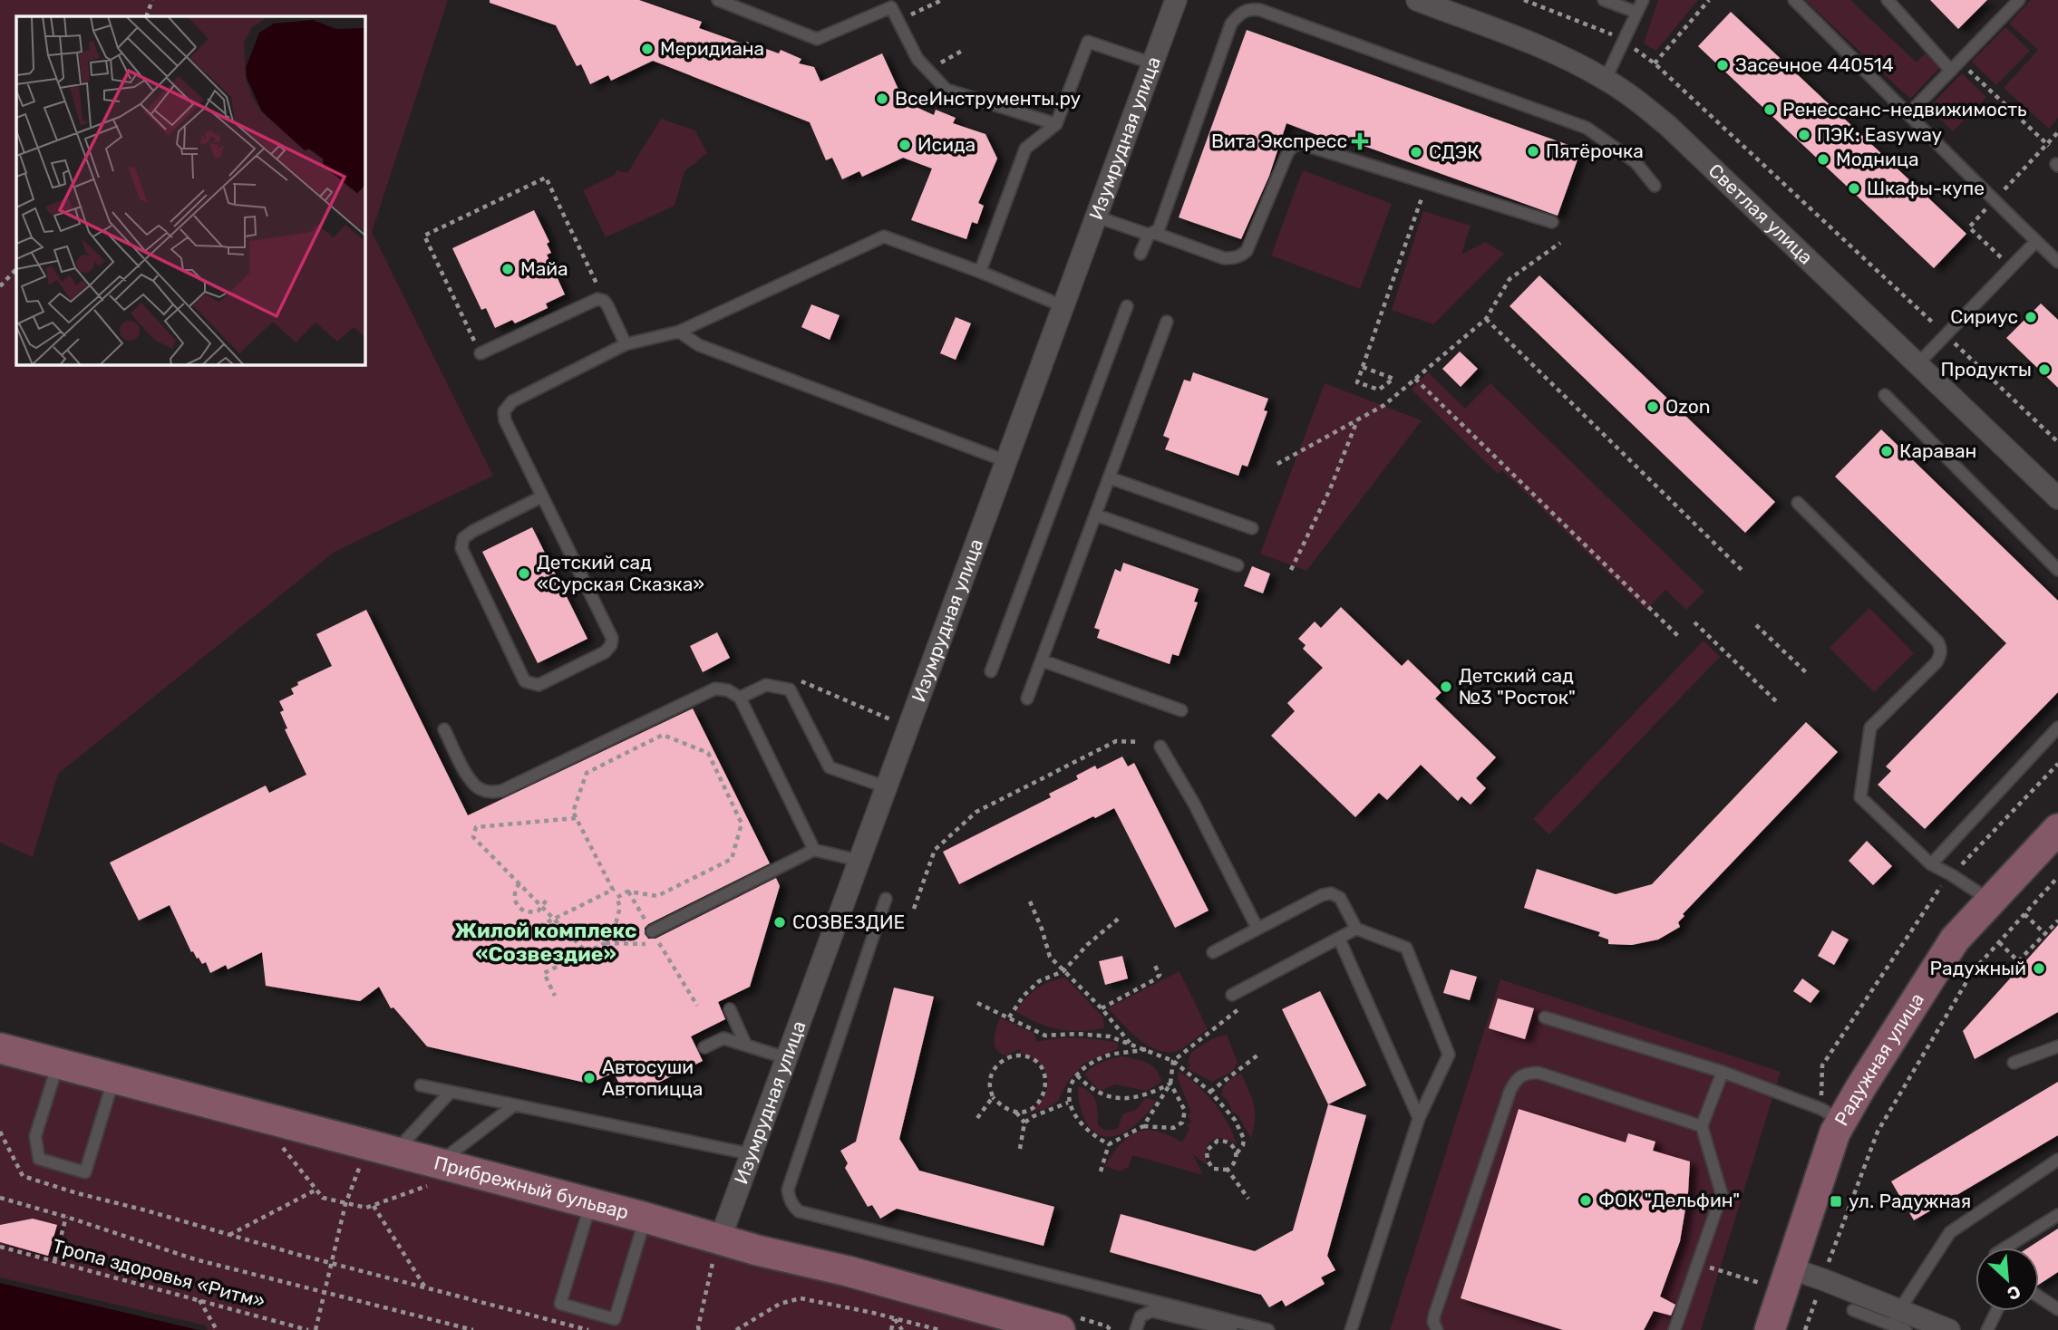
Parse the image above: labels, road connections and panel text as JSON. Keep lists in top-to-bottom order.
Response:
{
  "streets": {
    "main road": ["Радужная улица", "Прибрежный бульвар"],
    "street": ["Изумрудная улица", "Светлая улица"],
    "path": ["Тропа здоровья «Ритм»"]
  },
  "crossings": [
    ["Изумрудная улица", "Прибрежный бульвар"]
  ],
  "districts": ["Жилой комплекс «Созвездие»"],
  "places": {
    "other": [
      "Меридиана",
      "Засечное 440514",
      "ВсеИнструменты.ру",
      "Ренессанс-недвижимость",
      "ПЭК: Easyway",
      "Исида",
      "Пятёрочка",
      "СДЭК",
      "Модница",
      "Шкафы-купе",
      "Майа",
      "Сириус",
      "Продукты",
      "Ozon",
      "Караван",
      "Детский сад «Сурская Сказка»",
      "Детский сад №3 \"Росток\"",
      "СОЗВЕЗДИЕ",
      "Радужный",
      "Автосуши Автопицца",
      "ФОК \"Дельфин\""
    ],
    "health": ["Вита Экспресс"],
    "transit": ["ул. Радужная"]
  },
  "north": "bottom right"
}
